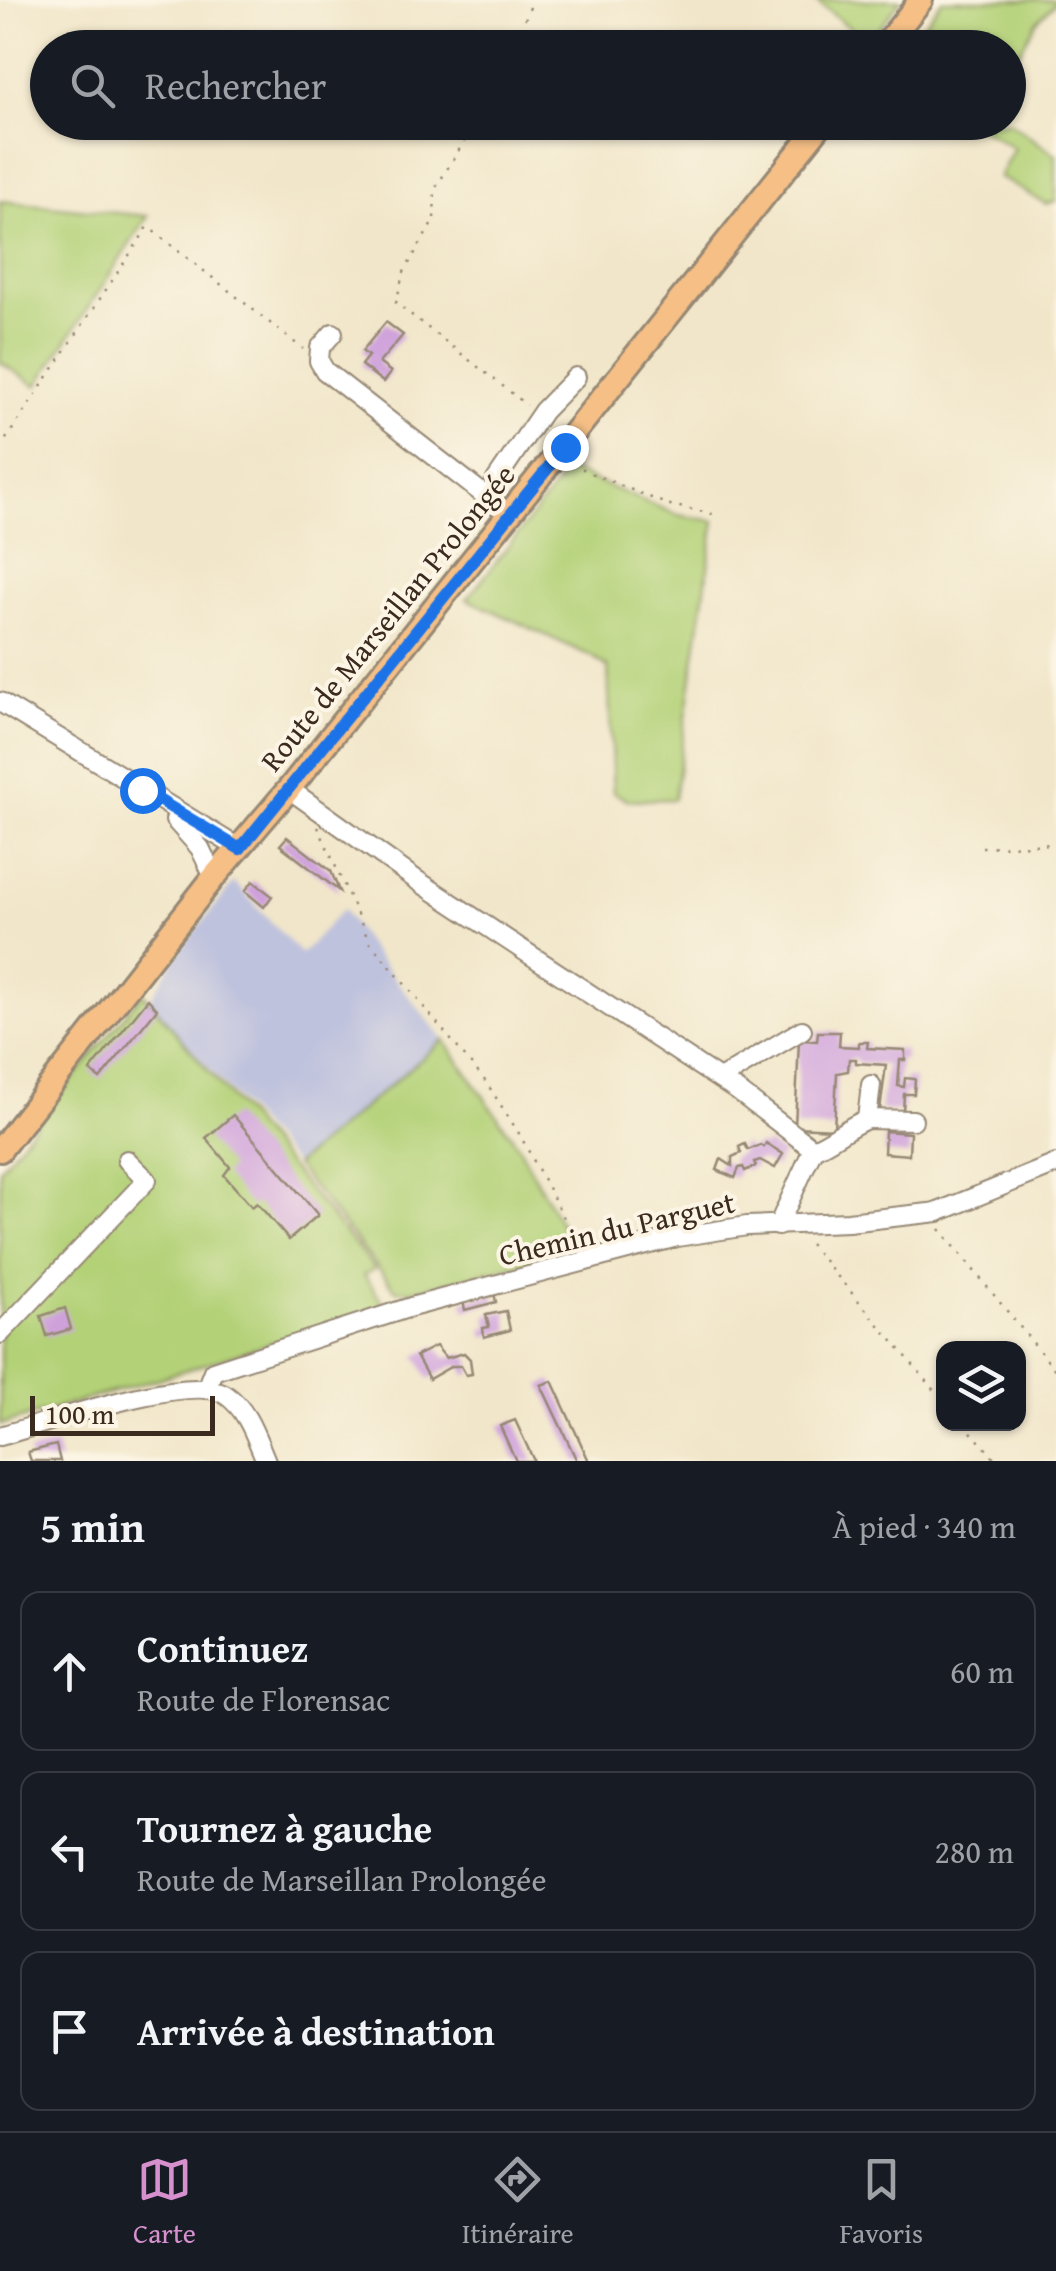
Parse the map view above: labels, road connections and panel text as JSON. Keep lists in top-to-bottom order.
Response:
{
  "streets": {
    "main road": ["Route de Marseillan Prolongée"],
    "street": ["Chemin du Parguet"]
  },
  "scale_bar": "100 m",
  "page": {
    "search": "Rechercher",
    "scale": "100 m",
    "heading": ["5 min", "À pied · 340 m"],
    "list": [
      ["Continuez", "Route de Florensac", "60 m"],
      ["Tournez à gauche", "Route de Marseillan Prolongée", "280 m"],
      "Arrivée à destination"
    ],
    "nav": ["Carte", "Itinéraire", "Favoris"]
  }
}
